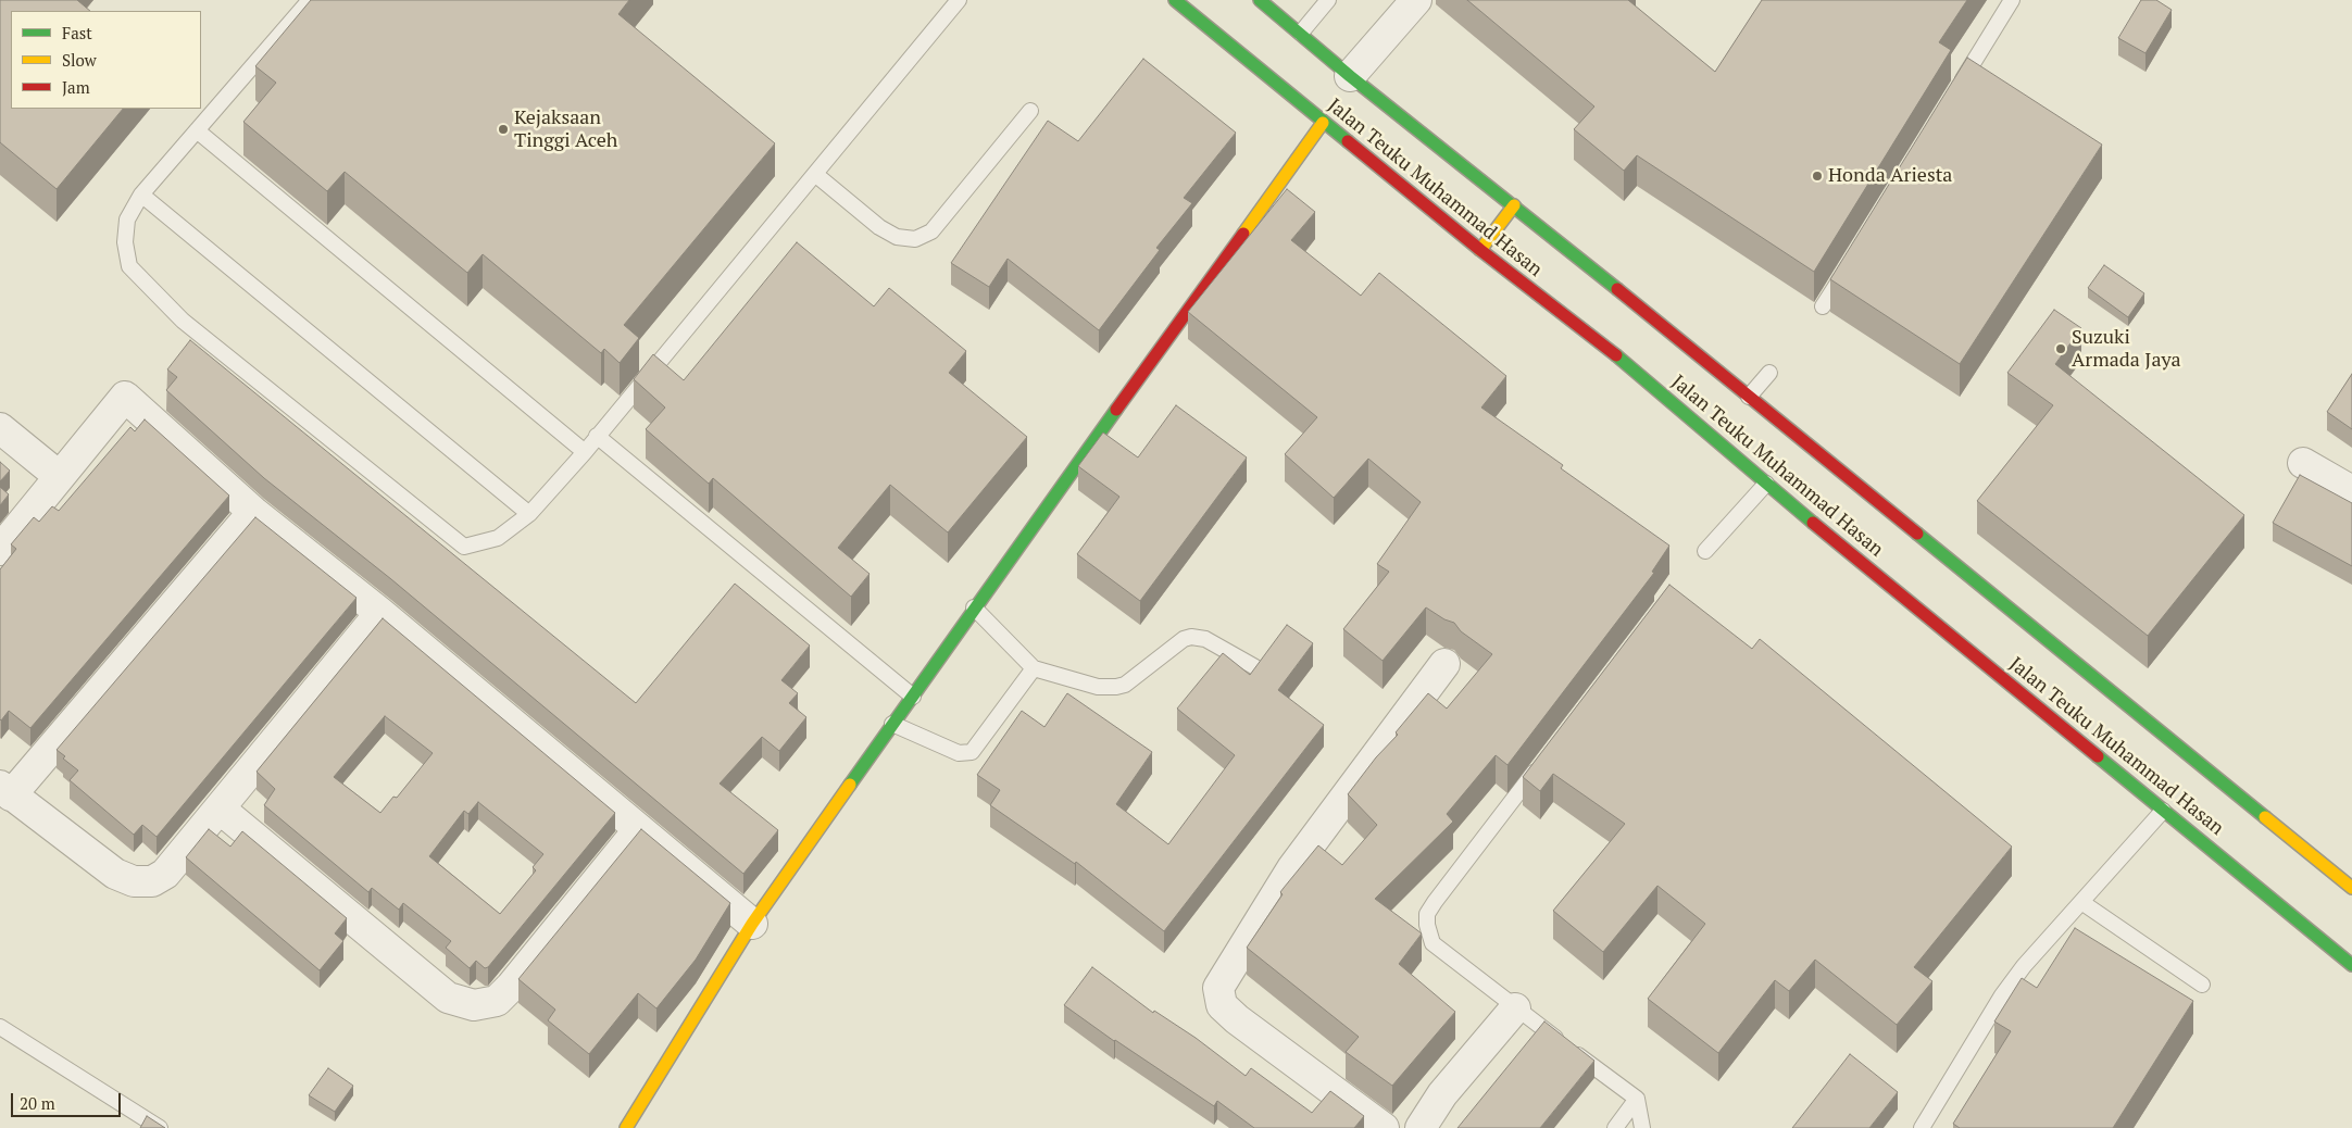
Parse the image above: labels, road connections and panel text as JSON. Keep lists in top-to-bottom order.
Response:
{
  "streets": {
    "main road": ["Jalan Teuku Muhammad Hasan"]
  },
  "places": ["Kejaksaan Tinggi Aceh", "Honda Ariesta", "Suzuki Armada Jaya"],
  "legend": ["Fast", "Slow", "Jam"],
  "scale_bar": "20 m"
}
